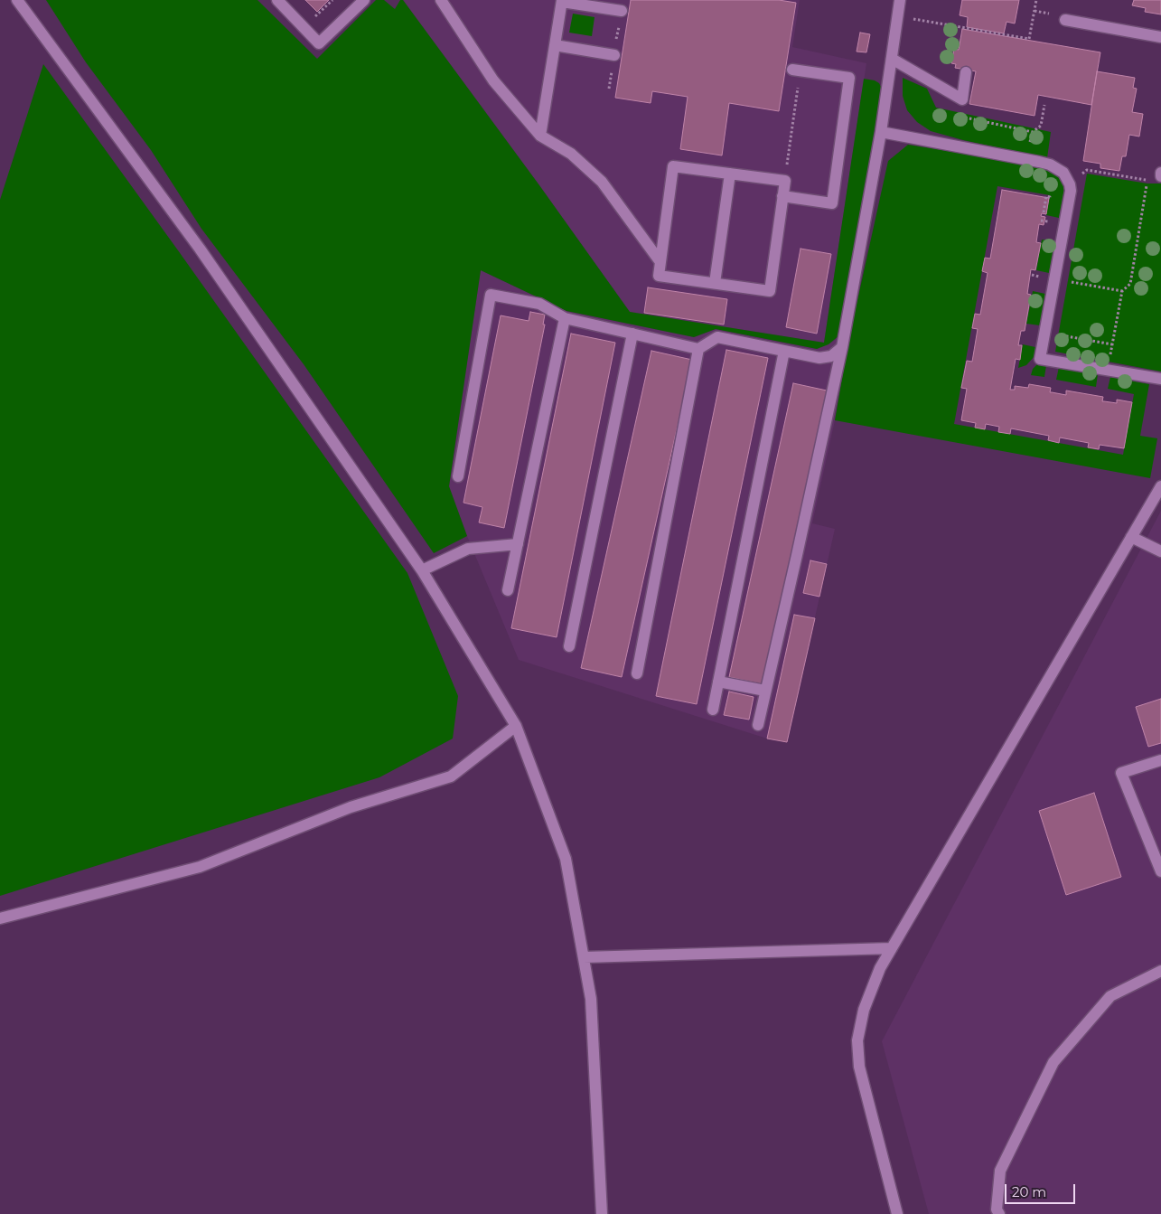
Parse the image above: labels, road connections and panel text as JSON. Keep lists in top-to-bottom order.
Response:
{
  "scale_bar": "20 m"
}
